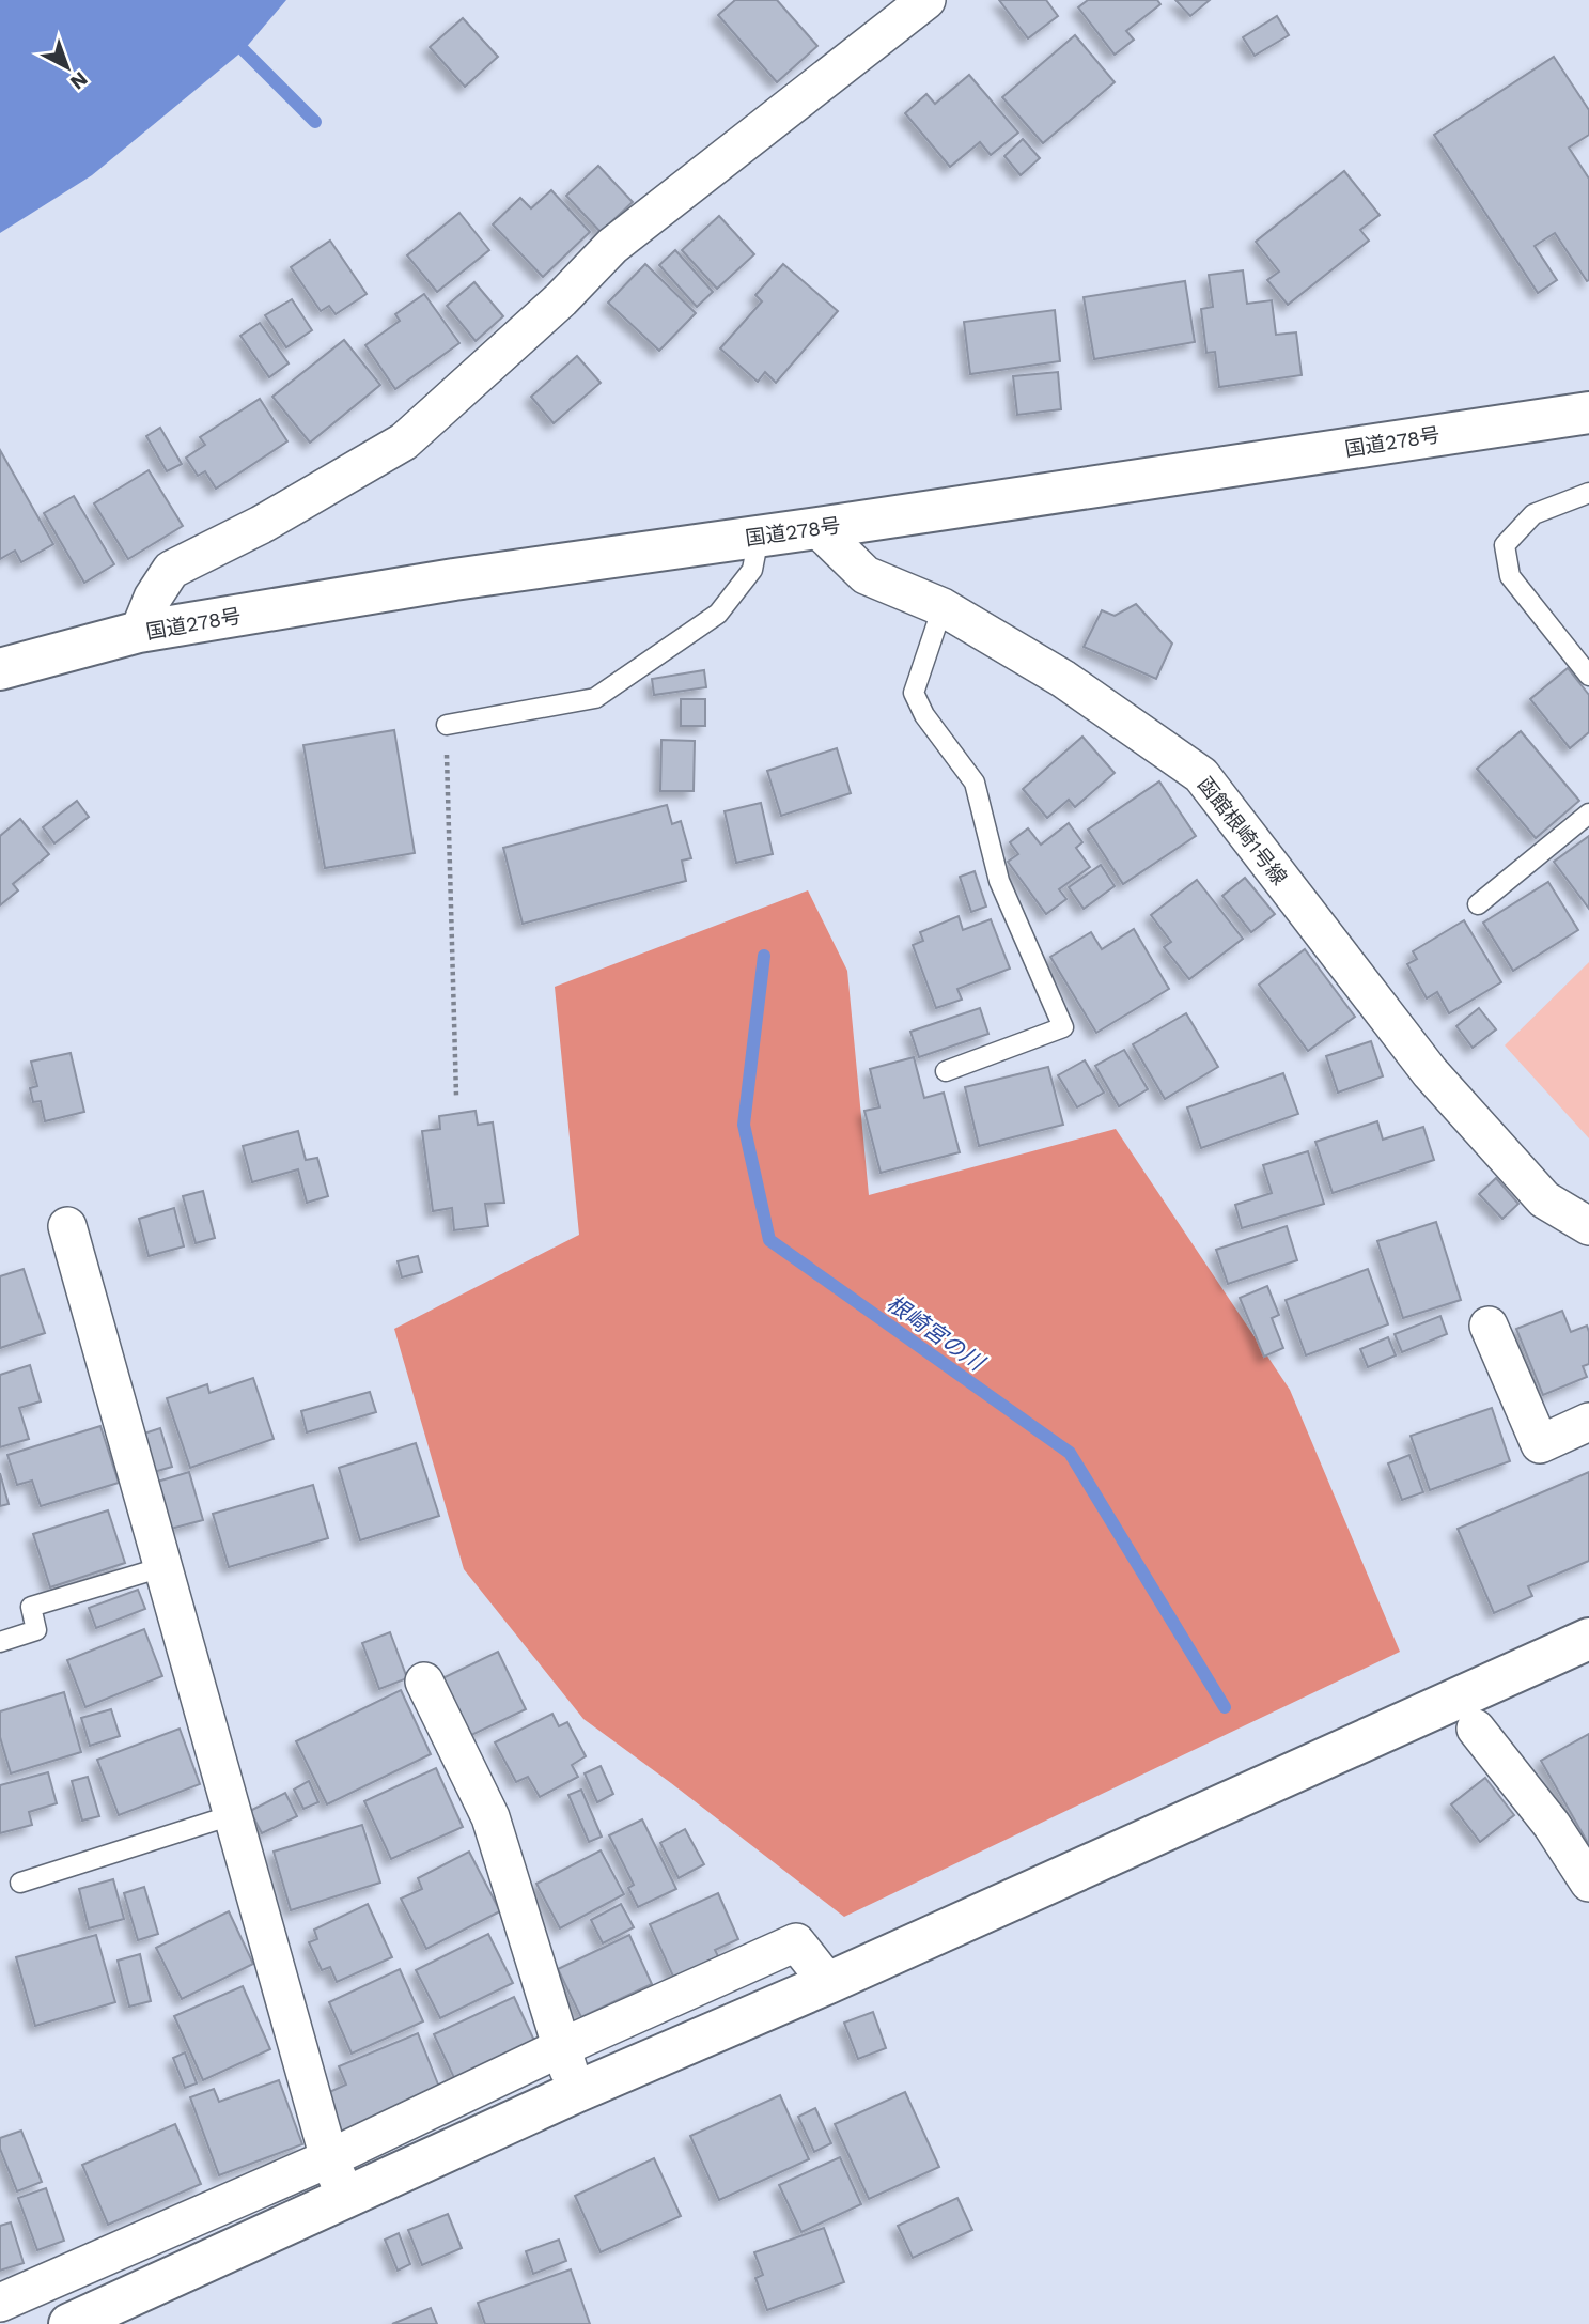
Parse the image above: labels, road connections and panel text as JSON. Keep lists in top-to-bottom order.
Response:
{
  "streets": {
    "main road": ["国道278号"],
    "street": ["函館根崎1号線"]
  },
  "crossings": [
    ["国道278号", "函館根崎1号線"]
  ],
  "water": ["根崎宮の川"],
  "north": "bottom right"
}
